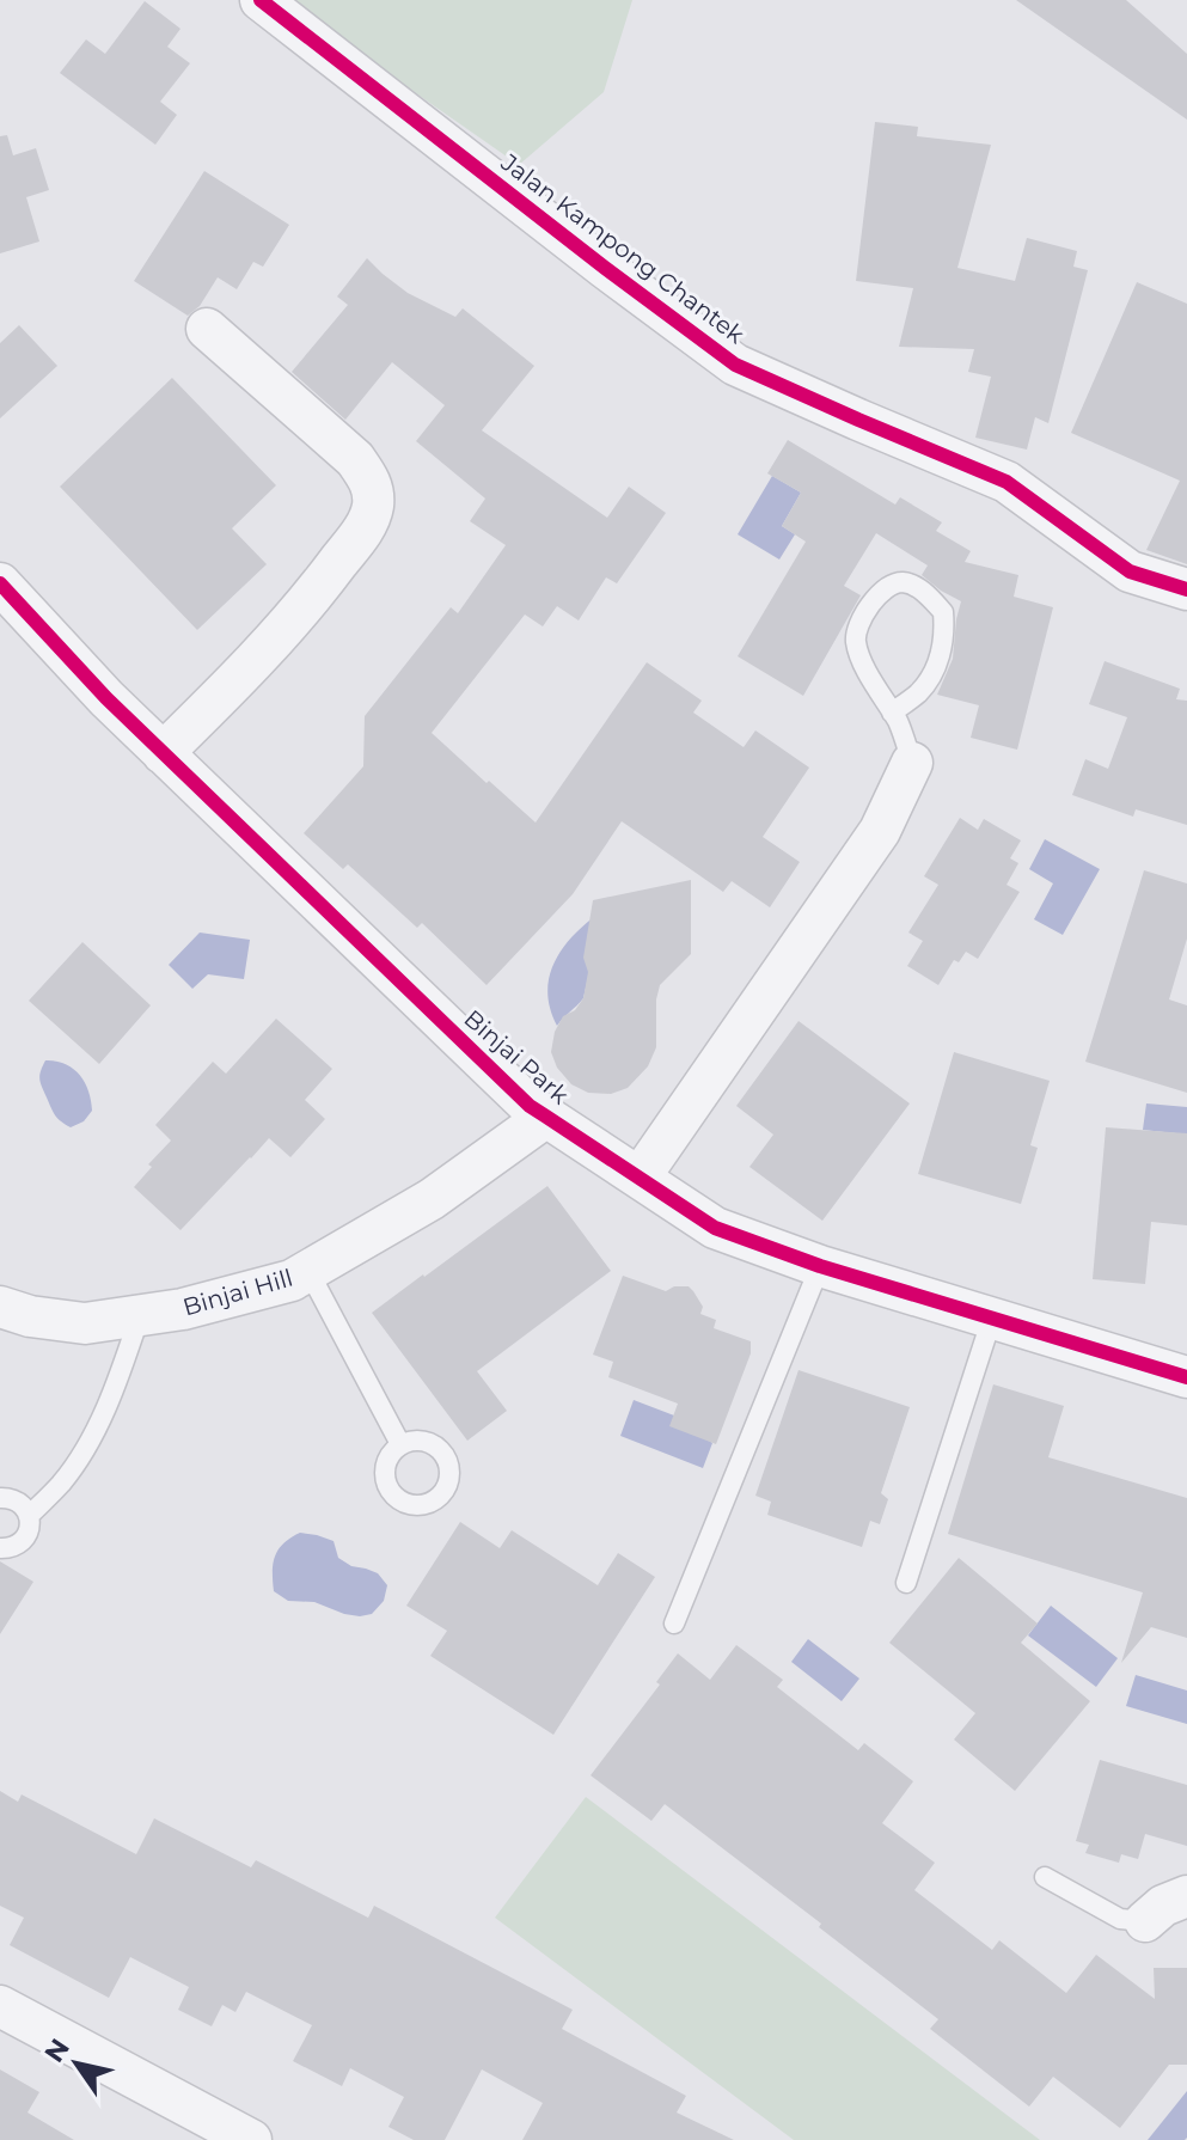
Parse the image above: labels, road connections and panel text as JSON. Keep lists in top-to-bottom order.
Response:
{
  "streets": {
    "street": ["Jalan Kampong Chantek", "Binjai Park", "Binjai Hill"]
  },
  "crossings": [
    ["Binjai Park", "Binjai Hill"]
  ],
  "north": "top left"
}
